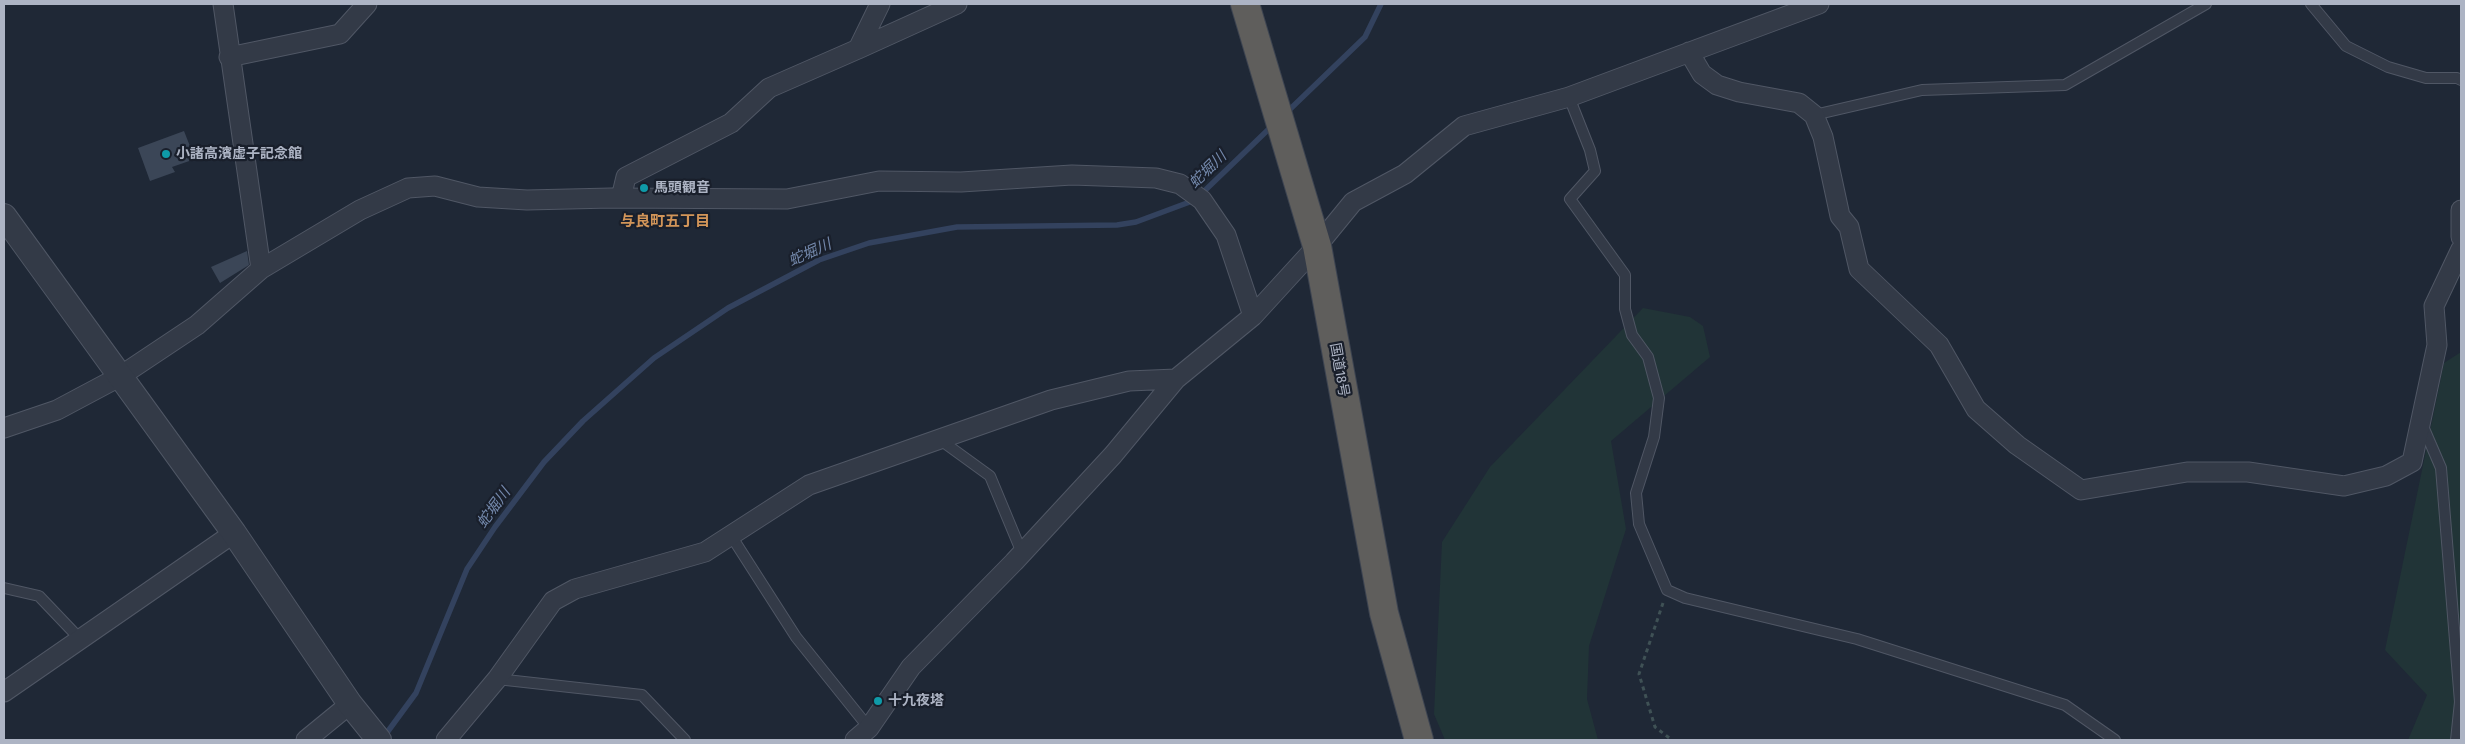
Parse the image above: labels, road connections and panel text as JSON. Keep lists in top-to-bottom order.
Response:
{
  "streets": {
    "highway": ["国道18号"]
  },
  "districts": ["与良町五丁目"],
  "water": ["蛇堀川"],
  "places": ["小諸高濱虚子記念館", "馬頭観音", "十九夜塔"]
}
